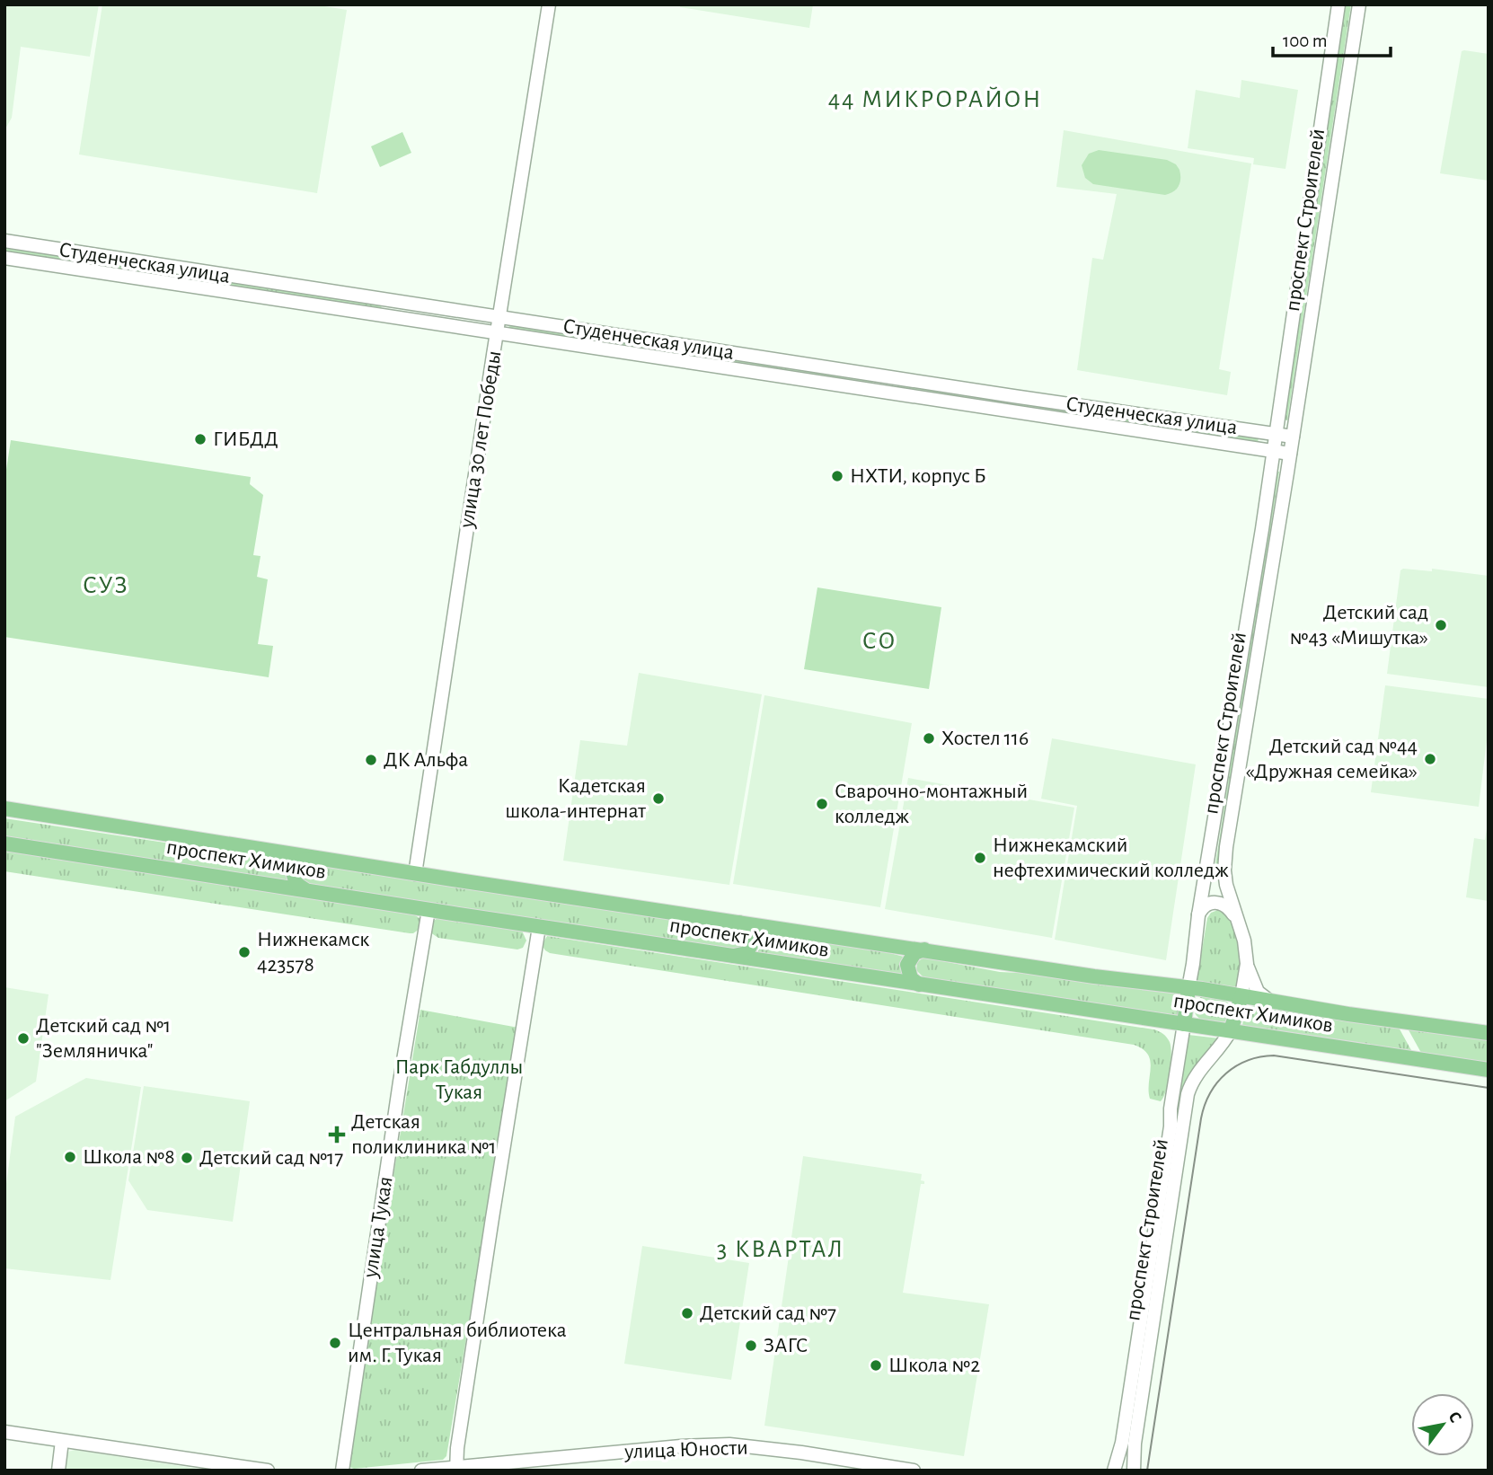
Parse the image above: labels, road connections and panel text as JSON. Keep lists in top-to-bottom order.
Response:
{
  "streets": {
    "main road": [
      "проспект Строителей",
      "Студенческая улица",
      "улица 30 лет Победы",
      "проспект Химиков",
      "улица Тукая",
      "улица Юности"
    ]
  },
  "crossings": [
    ["проспект Строителей", "Студенческая улица"],
    ["проспект Строителей", "проспект Химиков"],
    ["Студенческая улица", "улица 30 лет Победы"],
    ["улица 30 лет Победы", "проспект Химиков"],
    ["проспект Химиков", "улица Тукая"]
  ],
  "districts": [
    "44 МИКРОРАЙОН",
    "СУЗ",
    "СО",
    "3 КВАРТАЛ"
  ],
  "parks": ["Парк Габдуллы Тукая"],
  "places": {
    "other": [
      "ГИБДД",
      "НХТИ, корпус Б",
      "Детский сад №43 «Мишутка»",
      "Хостел 116",
      "Детский сад №44 «Дружная семейка»",
      "ДК Альфа",
      "Кадетская школа-интернат",
      "Сварочно-монтажный колледж",
      "Нижнекамский нефтехимический колледж",
      "Нижнекамск 423578",
      "Детский сад №1 \"Земляничка\"",
      "Школа №8",
      "Детский сад №17",
      "Детский сад №7",
      "Центральная библиотека им. Г. Тукая",
      "ЗАГС",
      "Школа №2"
    ],
    "health": ["Детская поликлиника №1"]
  },
  "scale_bar": "100 m",
  "north": "top right"
}
